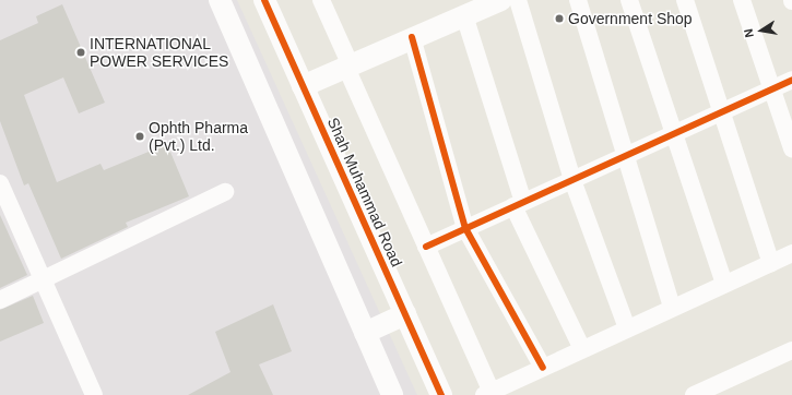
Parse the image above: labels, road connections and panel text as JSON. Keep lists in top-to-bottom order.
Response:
{
  "streets": {
    "street": ["Shah Muhammad Road"]
  },
  "places": ["Government Shop", "INTERNATIONAL POWER SERVICES", "Ophth Pharma (Pvt.) Ltd."],
  "north": "left"
}
